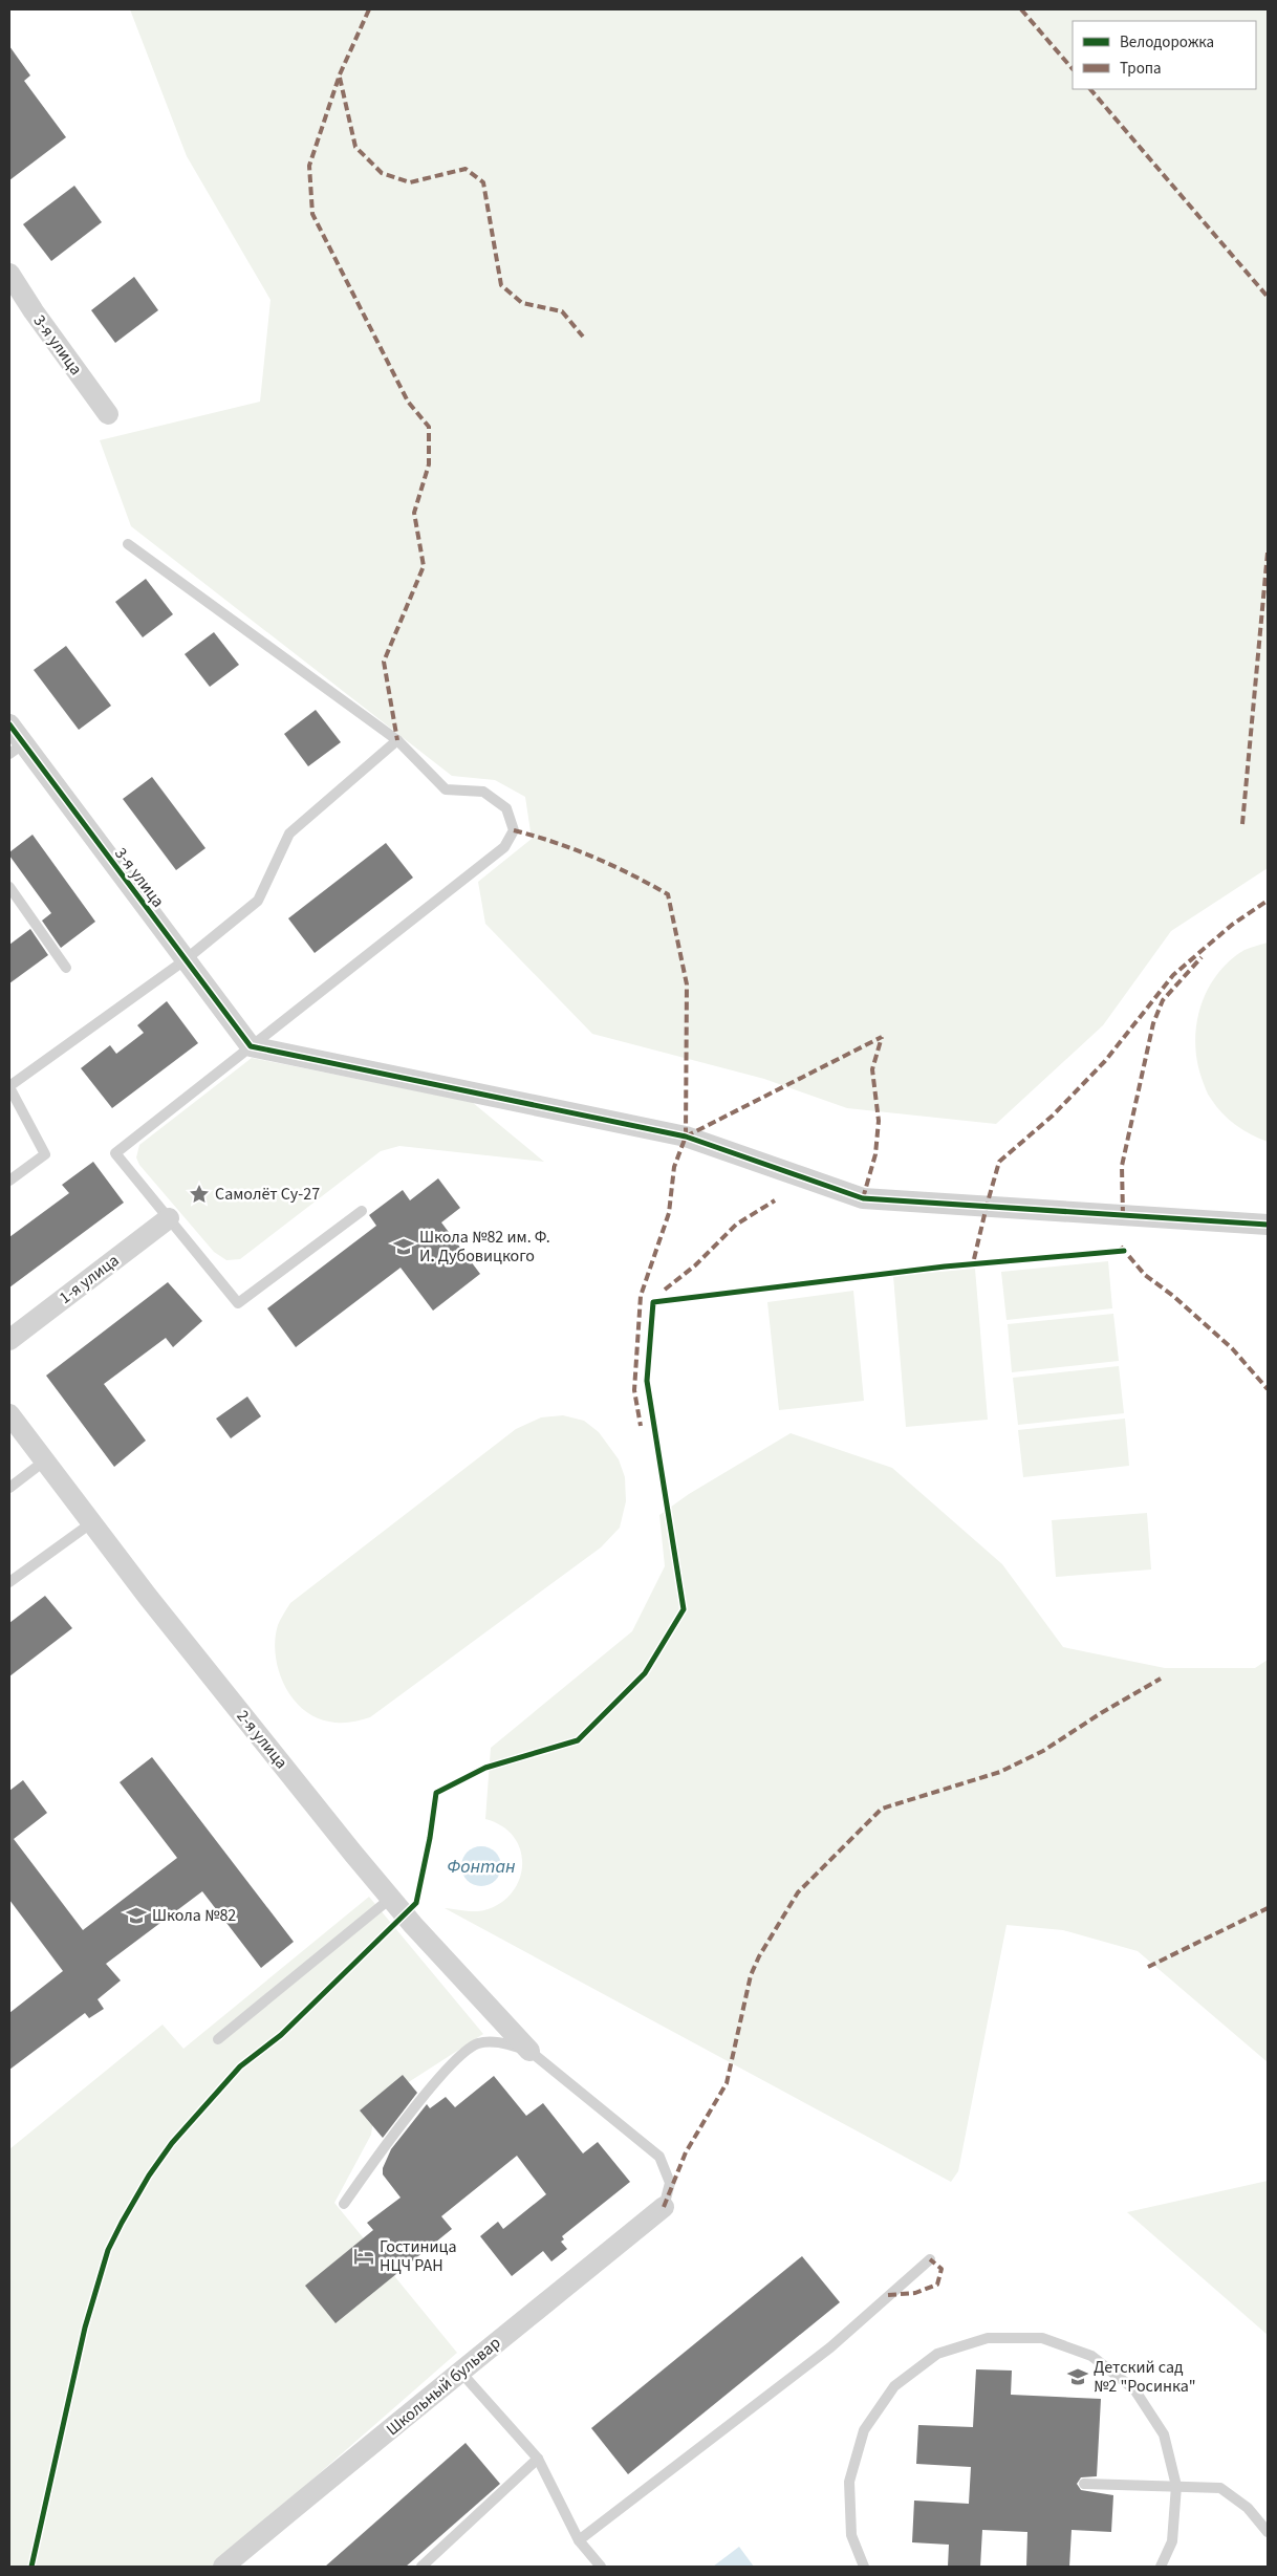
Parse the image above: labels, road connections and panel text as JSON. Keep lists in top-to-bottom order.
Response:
{
  "streets": {
    "street": [
      "3-я улица",
      "1-я улица",
      "2-я улица",
      "Школьный бульвар"
    ]
  },
  "water": ["Фонтан"],
  "places": {
    "place": ["Самолёт Су-27"],
    "school or university": ["Школа №82 им. Ф. И. Дубовицкого", "Школа №82", "Детский сад №2 \"Росинка\""],
    "hotel": ["Гостиница НЦЧ РАН"]
  },
  "legend": ["Велодорожка", "Тропа"]
}
